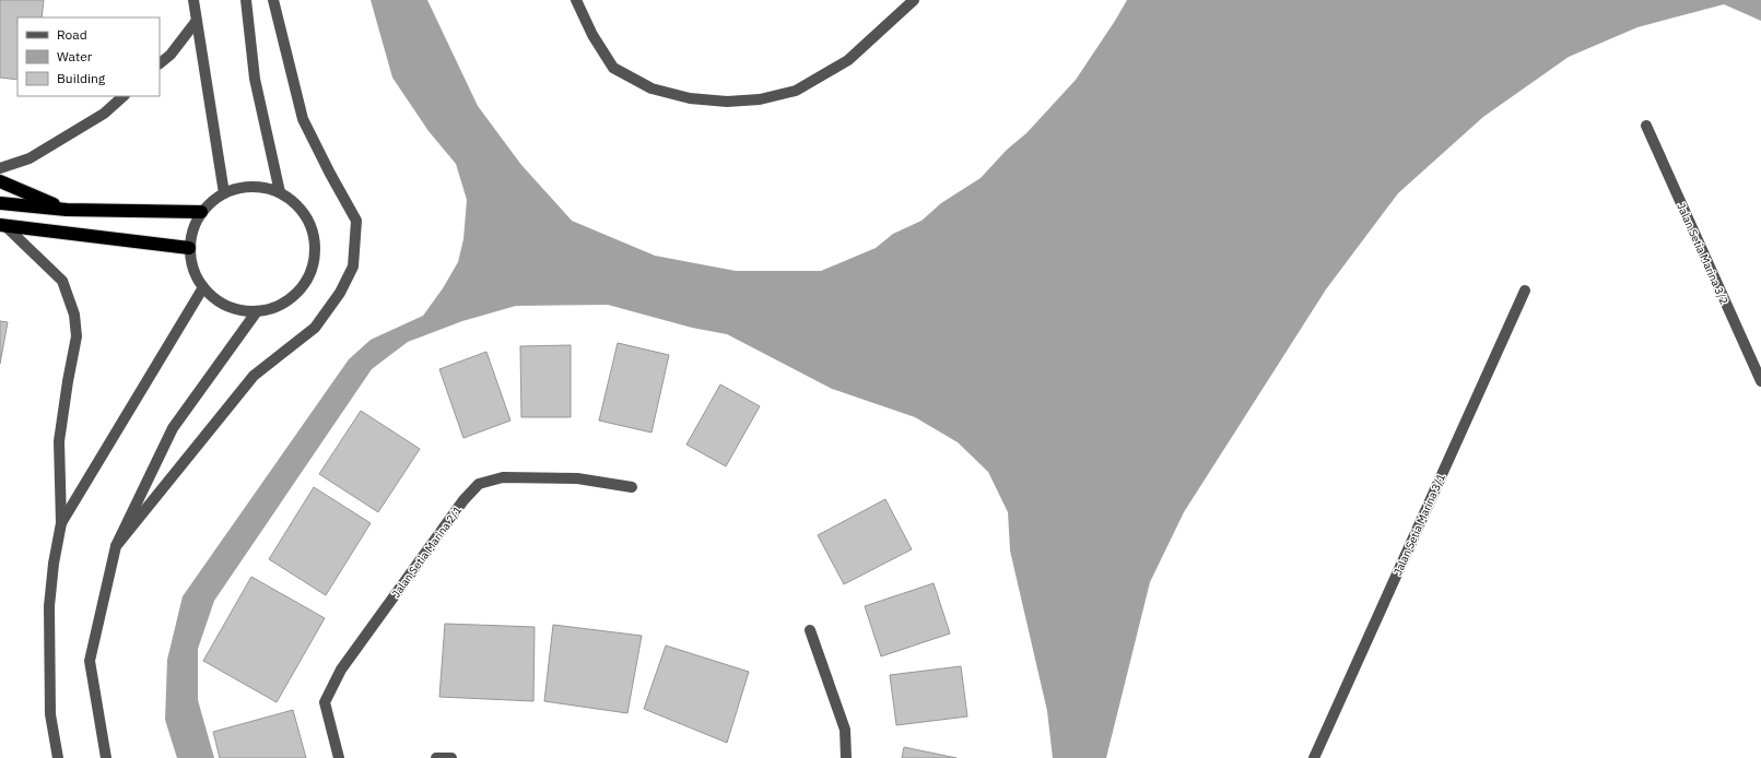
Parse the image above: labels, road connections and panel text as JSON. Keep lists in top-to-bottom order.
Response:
{
  "streets": {
    "street": ["Jalan Setia Marina 3/2", "Jalan Setia Marina 3/1", "Jalan Setia Marina 2/1"]
  },
  "legend": ["Road", "Water", "Building"]
}
